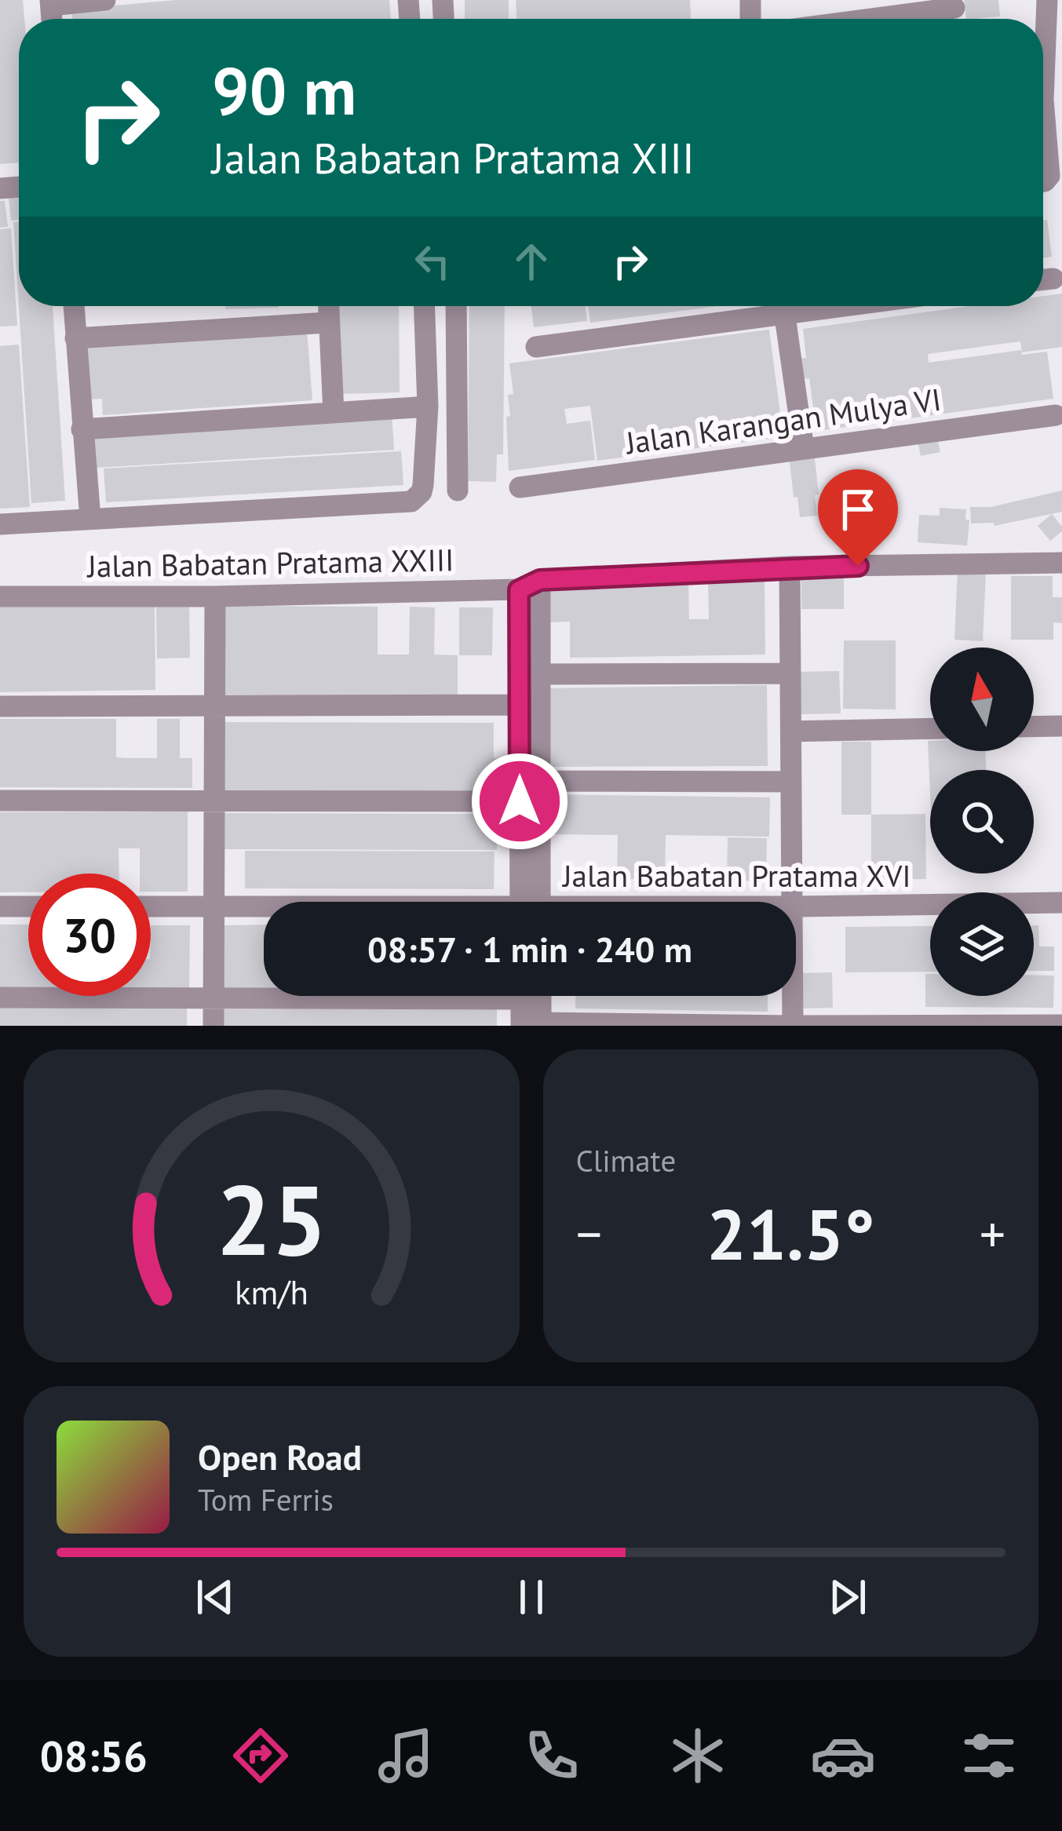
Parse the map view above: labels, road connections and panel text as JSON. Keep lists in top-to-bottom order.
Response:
{
  "streets": {
    "street": ["Jalan Karangan Mulya VI", "Jalan Babatan Pratama XXIII", "Jalan Babatan Pratama XVI"]
  },
  "north": "top",
  "page": {
    "turn": ["90 m", "Jalan Babatan Pratama XIII"],
    "limit": "30",
    "trip": "08:57 · 1 min · 240 m",
    "tile": "Climate",
    "heat": ["−", "21.5°", "+"],
    "song": ["Open Road", "Tom Ferris"],
    "tabs": "08:56",
    "gauge": ["25", "km/h"]
  }
}
